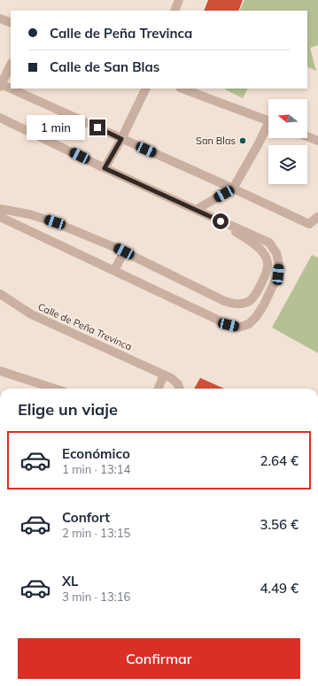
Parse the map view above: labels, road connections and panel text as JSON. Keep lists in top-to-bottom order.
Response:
{
  "streets": {
    "street": ["Calle de Peña Trevinca"]
  },
  "places": ["San Blas"],
  "north": "left",
  "page": {
    "banner": ["Calle de Peña Trevinca", "Calle de San Blas"],
    "bubble": "1 min",
    "heading": "Elige un viaje",
    "list": [
      {
        "name": "Económico",
        "note": "1 min · 13:14",
        "value": "2.64 €"
      },
      {
        "name": "Confort",
        "note": "2 min · 13:15",
        "value": "3.56 €"
      },
      {
        "name": "XL",
        "note": "3 min · 13:16",
        "value": "4.49 €"
      }
    ],
    "buttons": "Confirmar"
  }
}
